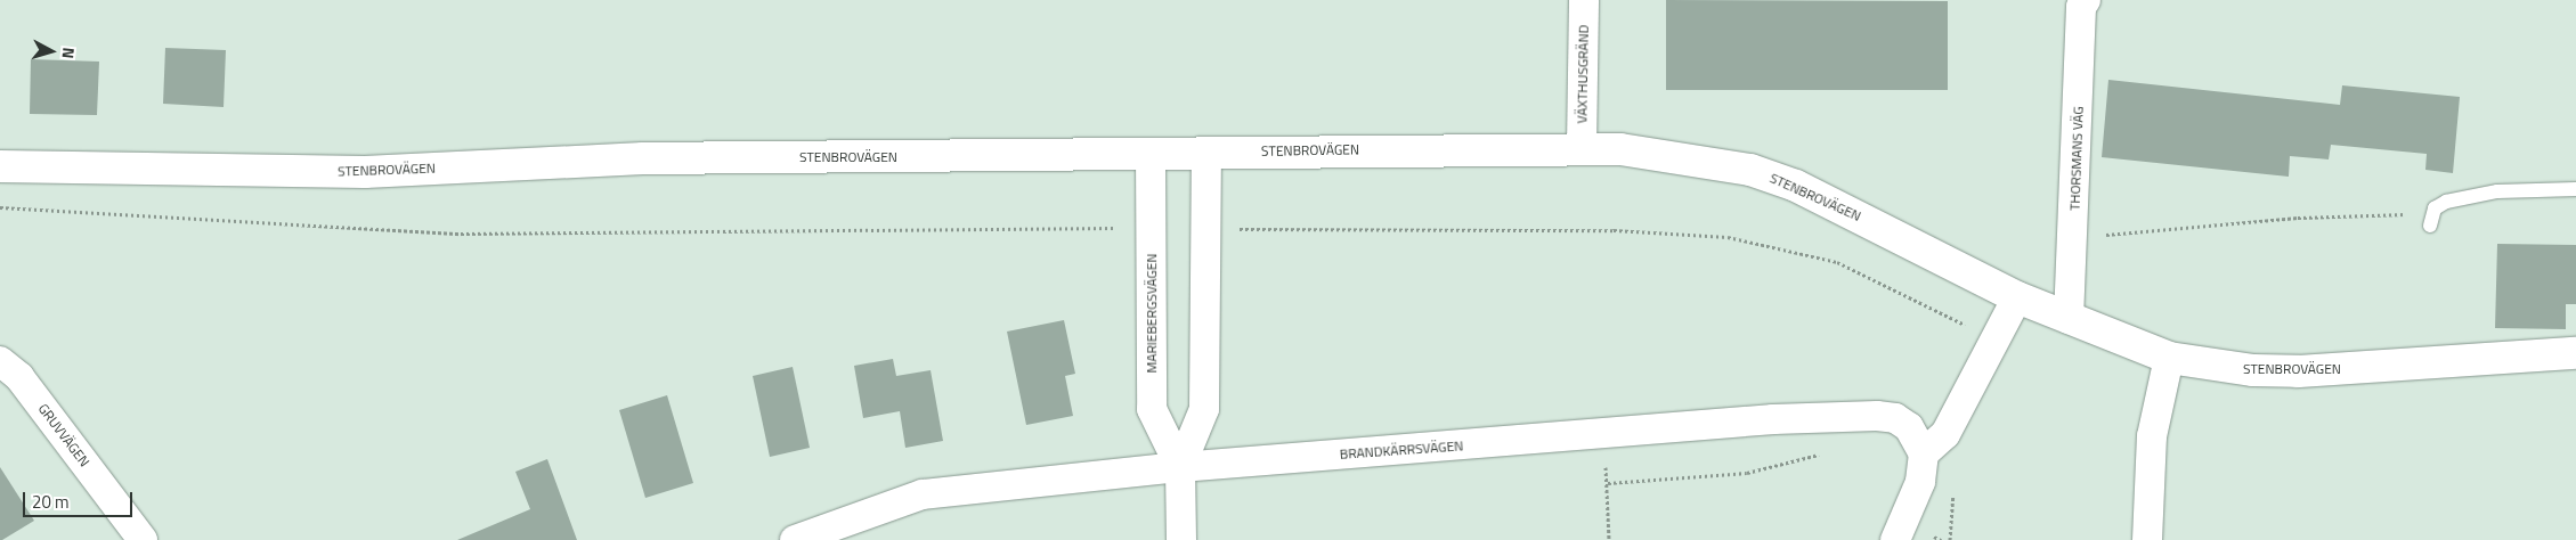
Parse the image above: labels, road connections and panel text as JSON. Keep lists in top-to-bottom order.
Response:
{
  "streets": {
    "street": [
      "VÄXTHUSGRÄND",
      "STENBROVÄGEN",
      "THORSMANS VÄG",
      "MARIEBERGSVÄGEN",
      "GRUVVÄGEN",
      "BRANDKÄRRSVÄGEN"
    ]
  },
  "crossings": [
    ["VÄXTHUSGRÄND", "STENBROVÄGEN"],
    ["STENBROVÄGEN", "THORSMANS VÄG"],
    ["STENBROVÄGEN", "MARIEBERGSVÄGEN"],
    ["MARIEBERGSVÄGEN", "BRANDKÄRRSVÄGEN"]
  ],
  "scale_bar": "20 m",
  "north": "right"
}
